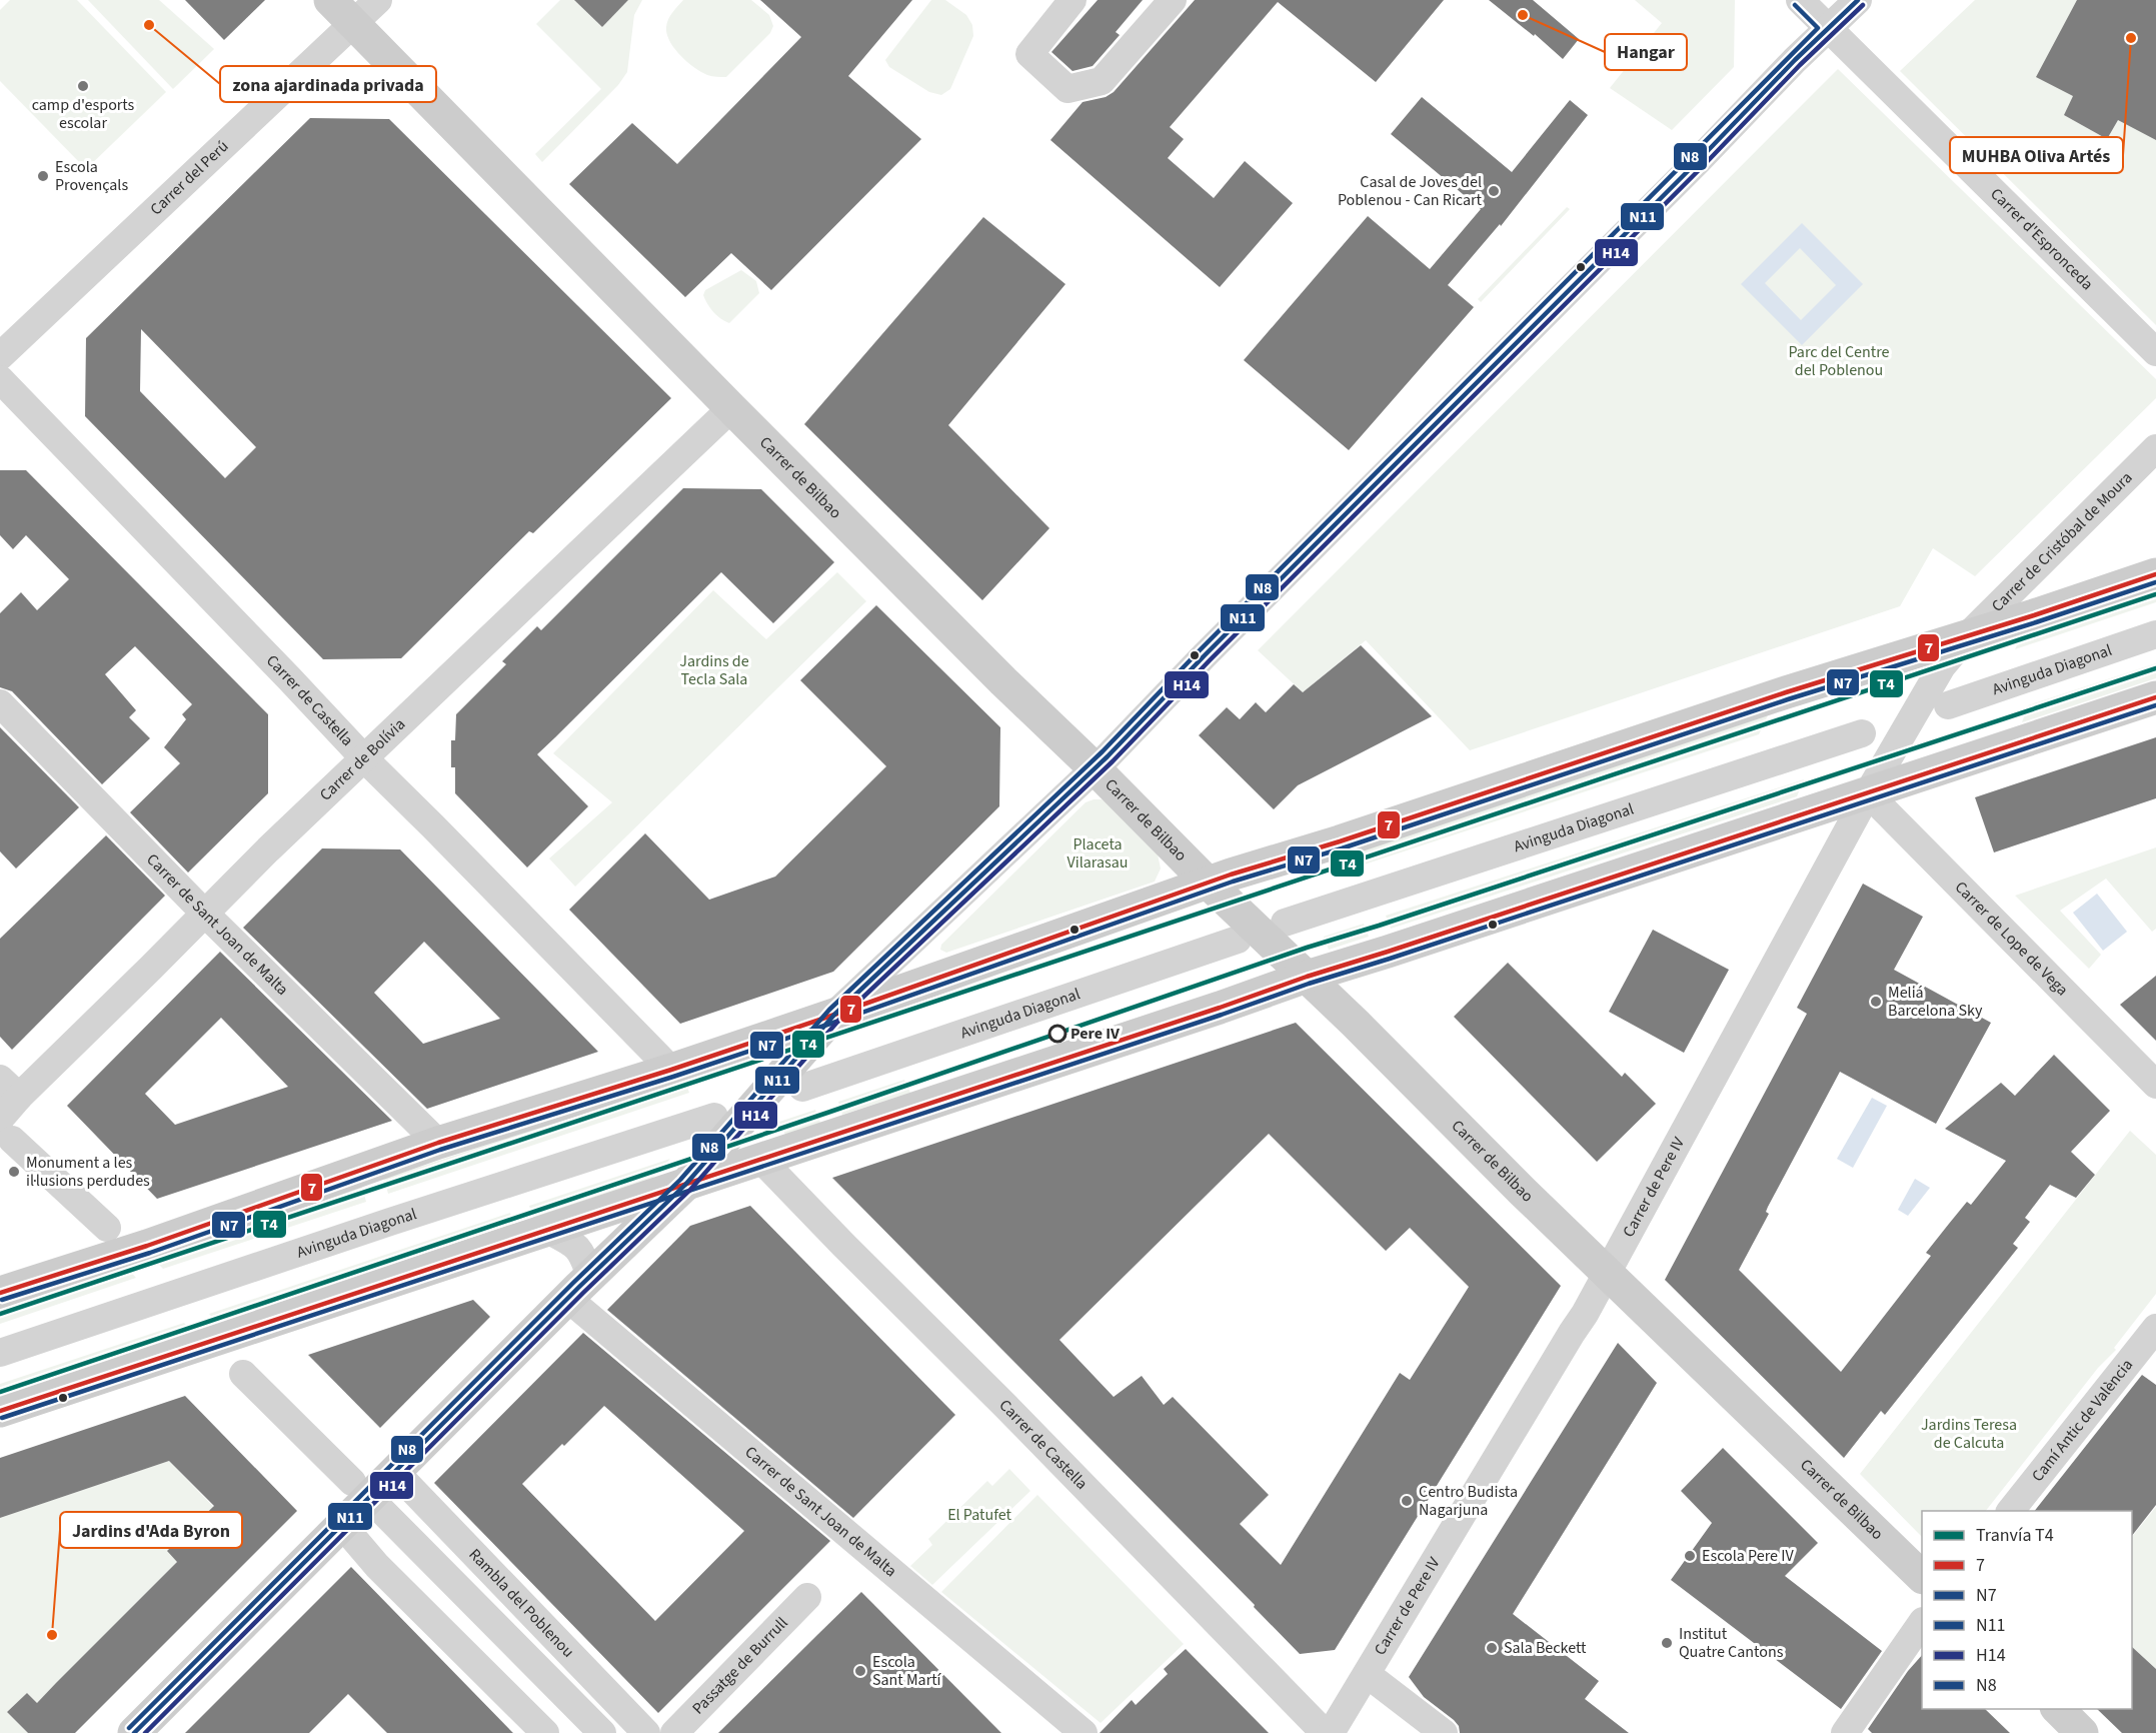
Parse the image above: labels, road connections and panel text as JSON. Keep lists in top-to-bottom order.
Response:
{
  "streets": {
    "street": [
      "Carrer del Perú",
      "Carrer d'Espronceda",
      "Carrer de Bilbao",
      "Carrer de Cristóbal de Moura",
      "Avinguda Diagonal",
      "Carrer de Castella",
      "Carrer de Bolívia",
      "Carrer de Sant Joan de Malta",
      "Carrer de Lope de Vega",
      "Carrer de Pere IV",
      "Camí Antic de València",
      "Rambla del Poblenou",
      "Passatge de Burrull"
    ]
  },
  "crossings": [
    ["Carrer del Perú", "Carrer de Bilbao"],
    ["Carrer de Bilbao", "Carrer de Bolívia"],
    ["Carrer de Bilbao", "Carrer de Pere IV"],
    ["Carrer de Cristóbal de Moura", "Carrer de Pere IV"],
    ["Carrer de Castella", "Carrer de Bolívia"],
    ["Carrer de Bolívia", "Carrer de Sant Joan de Malta"],
    ["Carrer de Lope de Vega", "Carrer de Pere IV"]
  ],
  "parks": [
    "Parc del Centre del Poblenou",
    "Jardins de Tecla Sala",
    "Placeta Vilarasau",
    "Jardins Teresa de Calcuta",
    "El Patufet"
  ],
  "places": [
    "Hangar",
    "zona ajardinada privada",
    "MUHBA Oliva Artés",
    "camp d'esports escolar",
    "Escola Provençals",
    "Casal de Joves del Poblenou - Can Ricart",
    "Meliá Barcelona Sky",
    "Pere IV",
    "Monument a les il·lusions perdudes",
    "Centro Budista Nagarjuna",
    "Escola Pere IV",
    "Jardins d'Ada Byron",
    "Institut Quatre Cantons",
    "Sala Beckett",
    "Escola Sant Martí"
  ],
  "lines": [
    "transit line N11",
    "transit line H14",
    "transit line N8",
    "transit line 7",
    "transit line N7",
    "tram line T4"
  ],
  "legend": [
    "Tranvía T4",
    "7",
    "N7",
    "N11",
    "H14",
    "N8"
  ]
}
